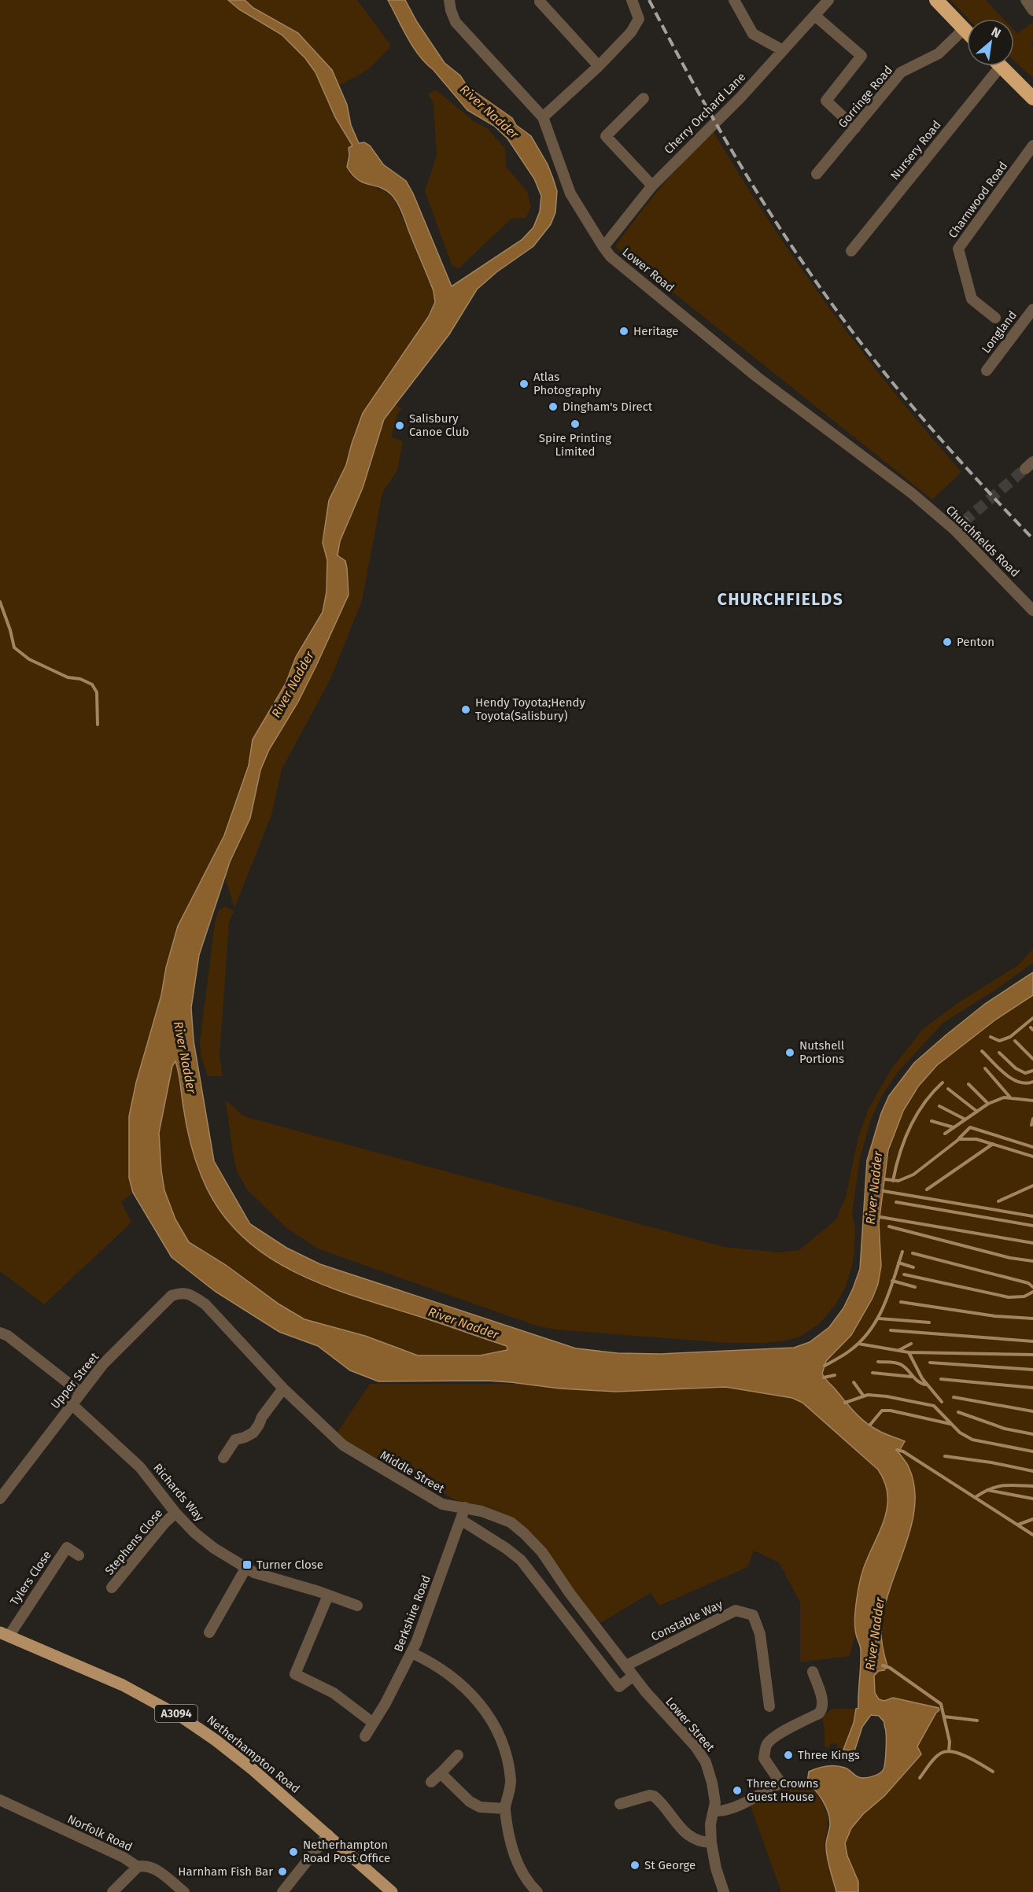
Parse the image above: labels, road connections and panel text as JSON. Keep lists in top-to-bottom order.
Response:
{
  "streets": {
    "main road": ["A3094", "Netherhampton Road"],
    "street": [
      "Gorringe Road",
      "Cherry Orchard Lane",
      "Nursery Road",
      "Charnwood Road",
      "Lower Road",
      "Longland",
      "Churchfields Road",
      "Upper Street",
      "Middle Street",
      "Richards Way",
      "Stephens Close",
      "Tylers Close",
      "Berkshire Road",
      "Constable Way",
      "Lower Street",
      "Norfolk Road"
    ]
  },
  "crossings": [
    ["Cherry Orchard Lane", "Lower Road"],
    ["Lower Road", "Churchfields Road"],
    ["Upper Street", "Middle Street"],
    ["Upper Street", "Richards Way"],
    ["Middle Street", "Berkshire Road"],
    ["Middle Street", "Constable Way"],
    ["Middle Street", "Lower Street"],
    ["Richards Way", "Stephens Close"],
    ["Tylers Close", "Netherhampton Road"],
    ["Constable Way", "Lower Street"]
  ],
  "districts": ["CHURCHFIELDS"],
  "water": ["River Nadder"],
  "places": {
    "other": [
      "Heritage",
      "Atlas Photography",
      "Dingham's Direct",
      "Spire Printing Limited",
      "Salisbury Canoe Club",
      "Penton",
      "Hendy Toyota;Hendy Toyota(Salisbury)",
      "Nutshell Portions",
      "Three Kings",
      "Three Crowns Guest House",
      "Netherhampton Road Post Office",
      "St George",
      "Harnham Fish Bar"
    ],
    "transit": ["Turner Close"]
  },
  "north": "top right"
}
